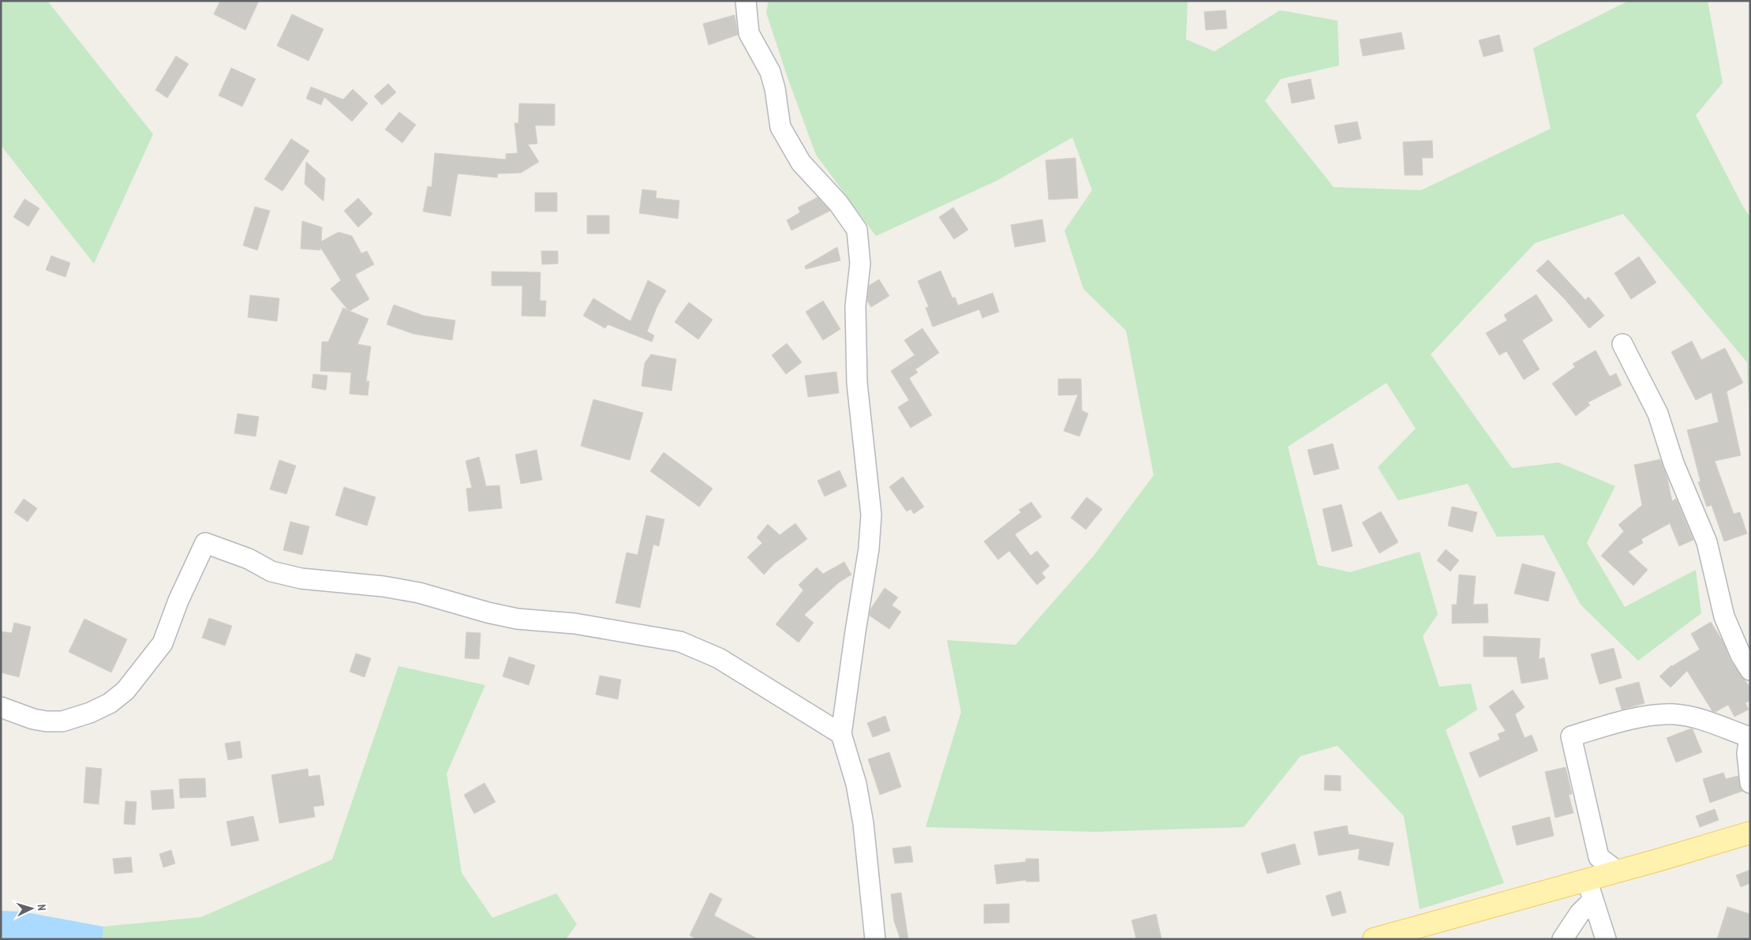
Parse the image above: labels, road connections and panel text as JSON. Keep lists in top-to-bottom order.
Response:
{
  "north": "right"
}
